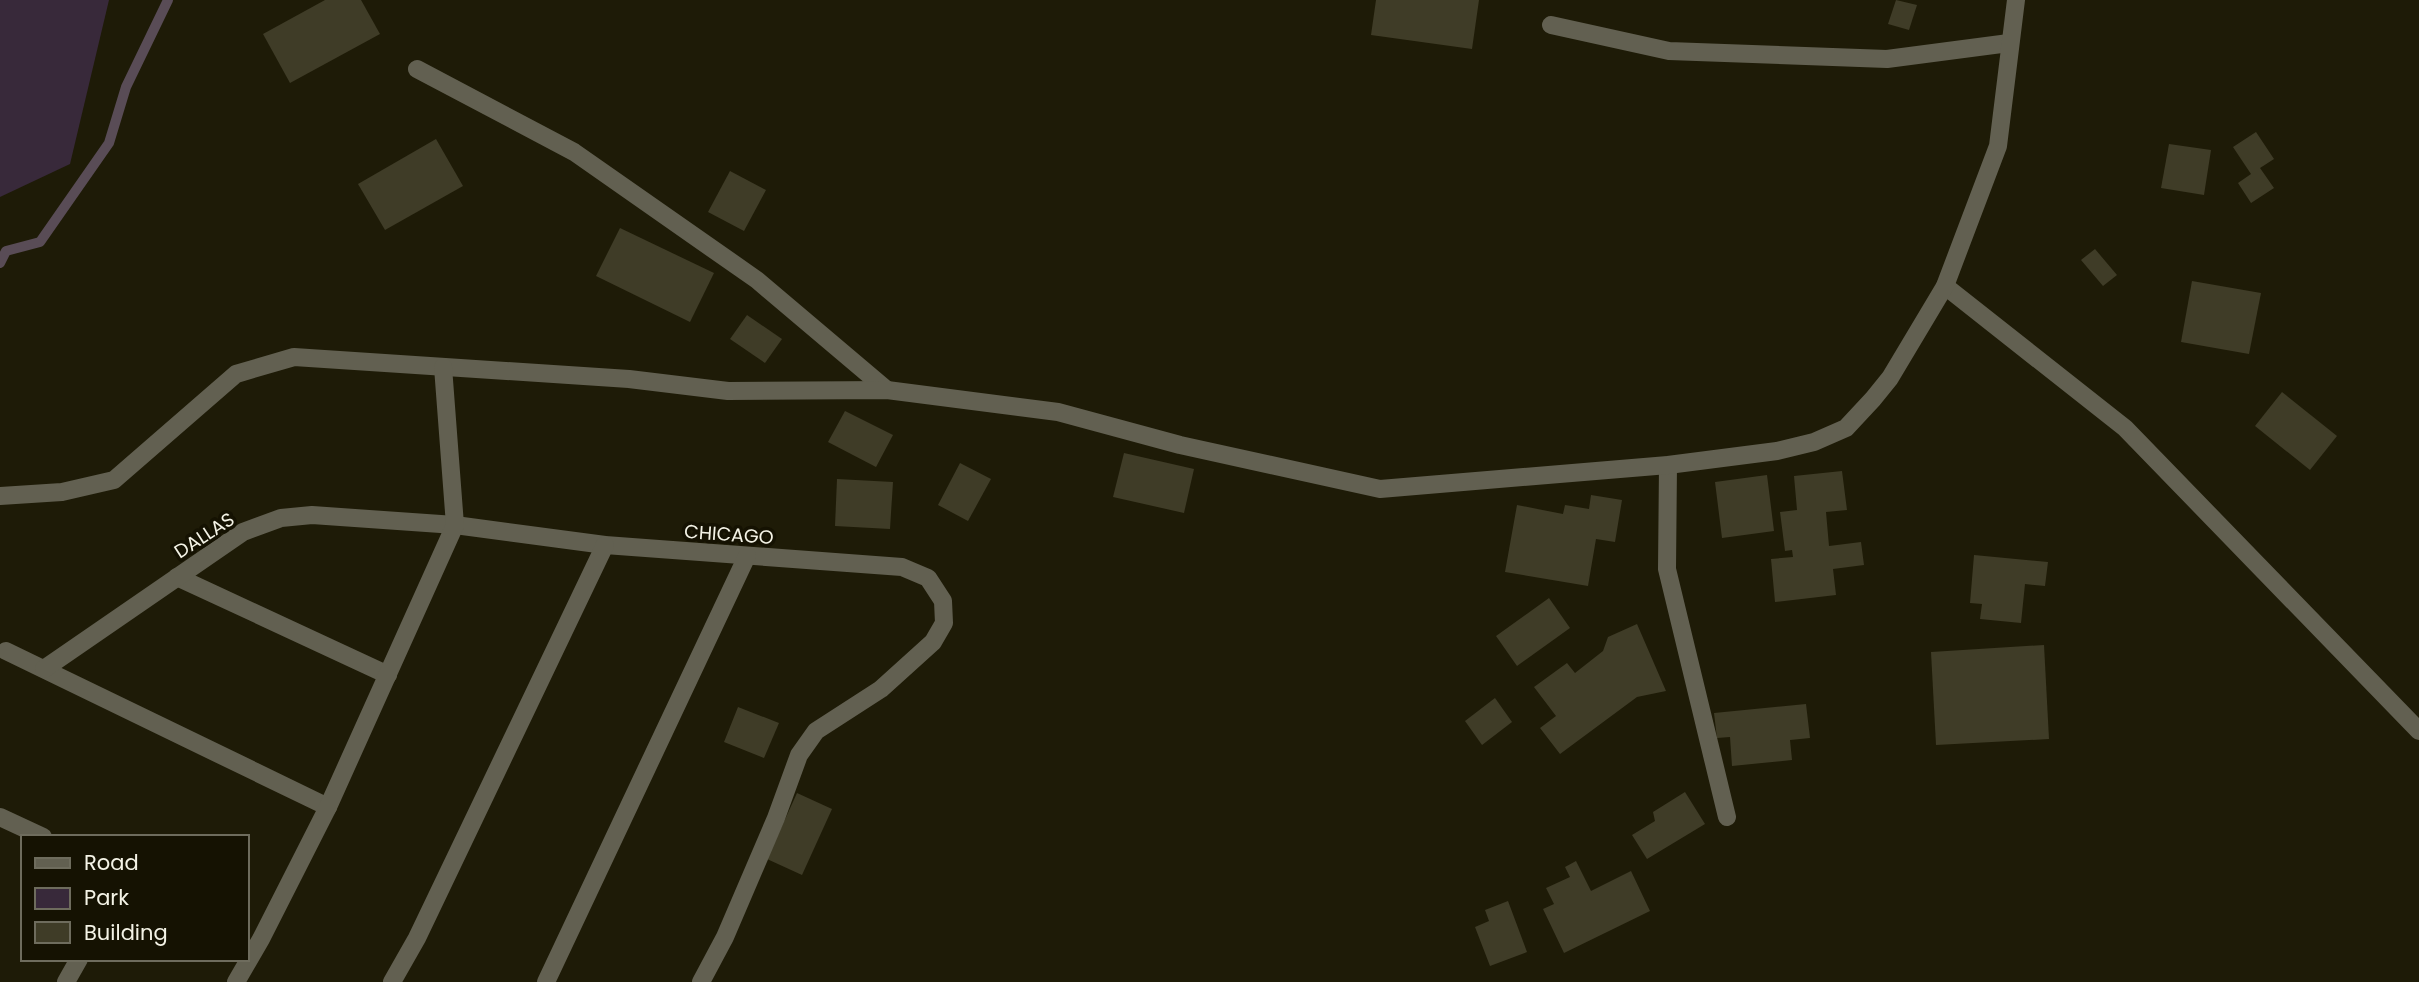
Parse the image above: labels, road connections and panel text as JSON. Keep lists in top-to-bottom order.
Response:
{
  "streets": {
    "street": ["CHICAGO", "DALLAS"]
  },
  "crossings": [
    ["CHICAGO", "DALLAS"]
  ],
  "legend": ["Road", "Park", "Building"]
}
